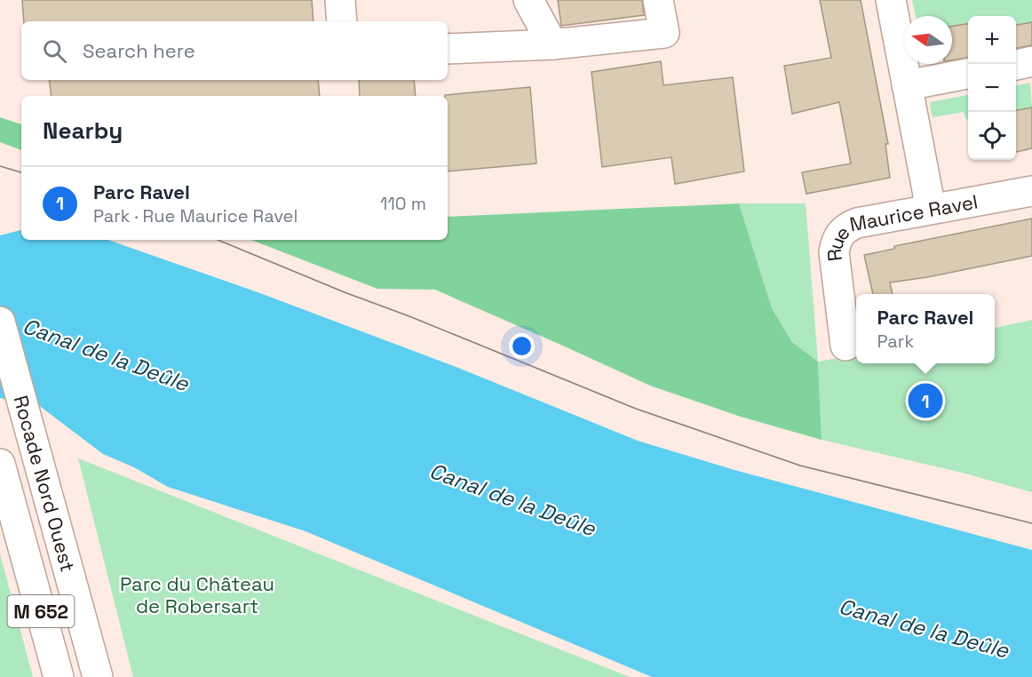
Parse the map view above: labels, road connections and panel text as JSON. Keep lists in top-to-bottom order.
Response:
{
  "streets": {
    "main road": ["Rue Maurice Ravel", "Rocade Nord Ouest", "M 652"]
  },
  "water": ["Canal de la Deûle"],
  "parks": ["Parc du Château de Robersart"],
  "north": "left",
  "page": {
    "map_buttons": ["+", "−"],
    "search": "Search here",
    "heading": "Nearby",
    "list": [
      {
        "mark": "1",
        "name": "Parc Ravel",
        "note": "Park · Rue Maurice Ravel",
        "value": "110 m"
      }
    ],
    "popup": ["Parc Ravel", "Park"],
    "pins": "1"
  }
}
